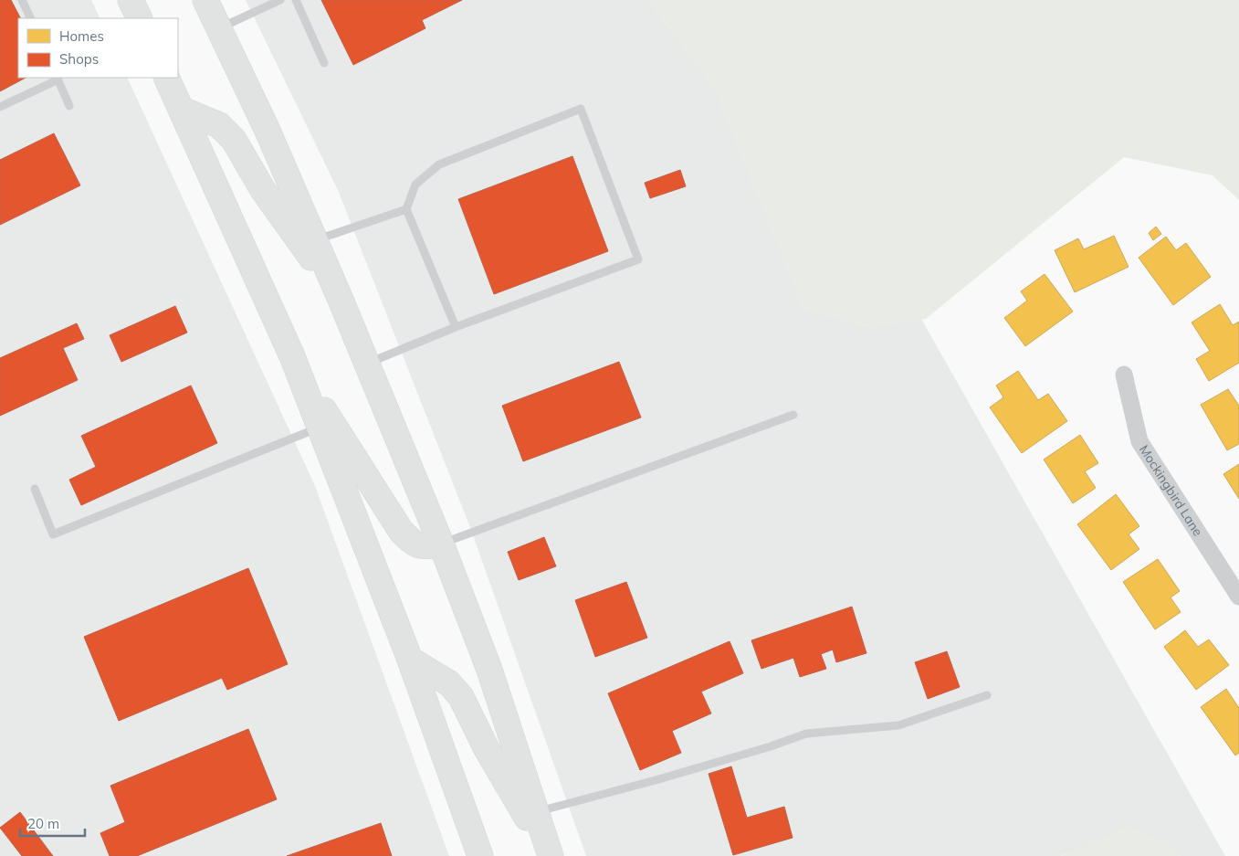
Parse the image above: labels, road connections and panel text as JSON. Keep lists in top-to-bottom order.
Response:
{
  "streets": {
    "street": ["Mockingbird Lane"]
  },
  "legend": ["Homes", "Shops"],
  "scale_bar": "20 m"
}
